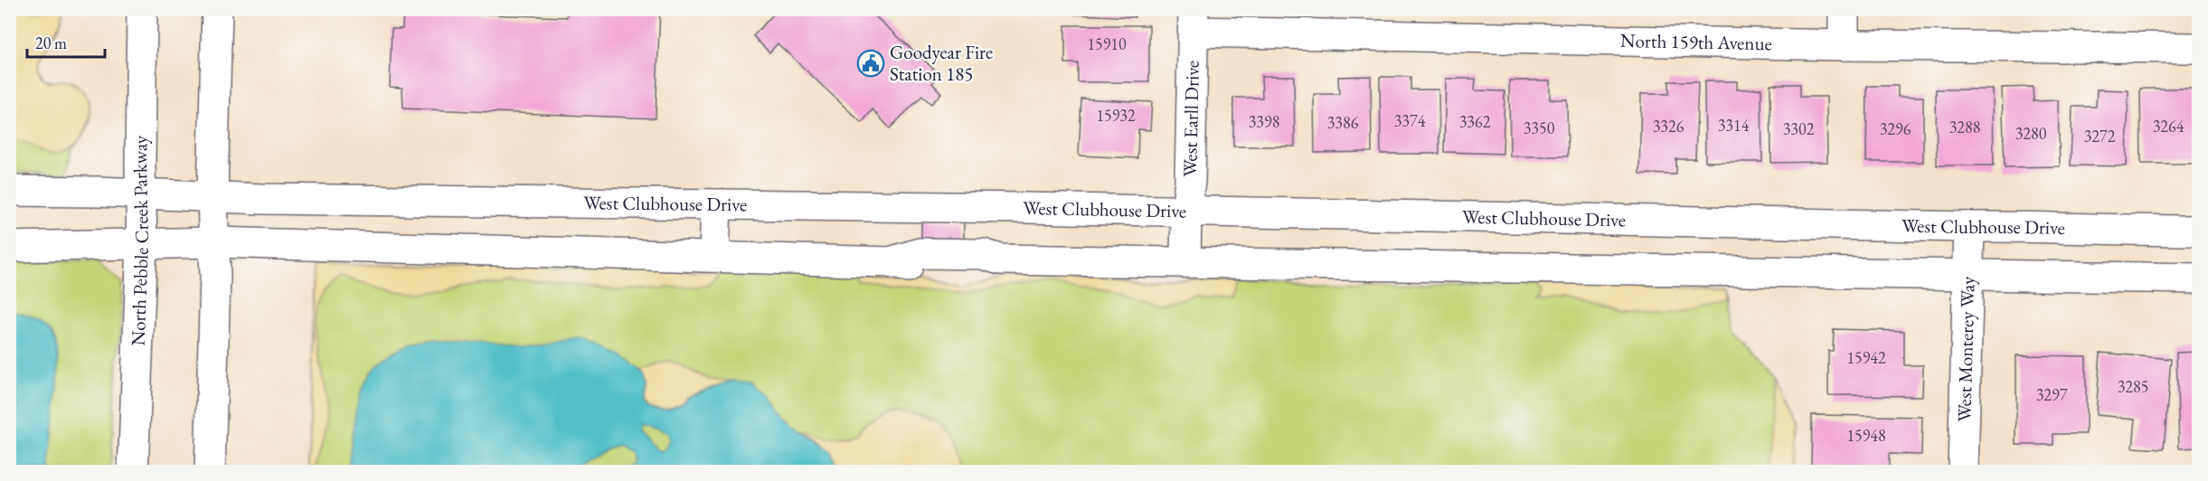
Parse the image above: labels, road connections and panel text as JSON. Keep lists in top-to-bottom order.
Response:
{
  "streets": {
    "street": [
      "North 159th Avenue",
      "West Earll Drive",
      "West Clubhouse Drive",
      "North Pebble Creek Parkway",
      "West Monterey Way"
    ]
  },
  "crossings": [
    ["North 159th Avenue", "West Earll Drive"],
    ["West Earll Drive", "West Clubhouse Drive"],
    ["West Clubhouse Drive", "North Pebble Creek Parkway"],
    ["West Clubhouse Drive", "West Monterey Way"]
  ],
  "places": {
    "public building": ["Goodyear Fire Station 185"]
  },
  "house_numbers": [
    "15910",
    "15932",
    "3374",
    "3398",
    "3362",
    "3386",
    "3314",
    "3326",
    "3264",
    "3288",
    "3350",
    "3302",
    "3296",
    "3280",
    "3272",
    "15942",
    "3285",
    "3297",
    "15948"
  ],
  "scale_bar": "20 m"
}
